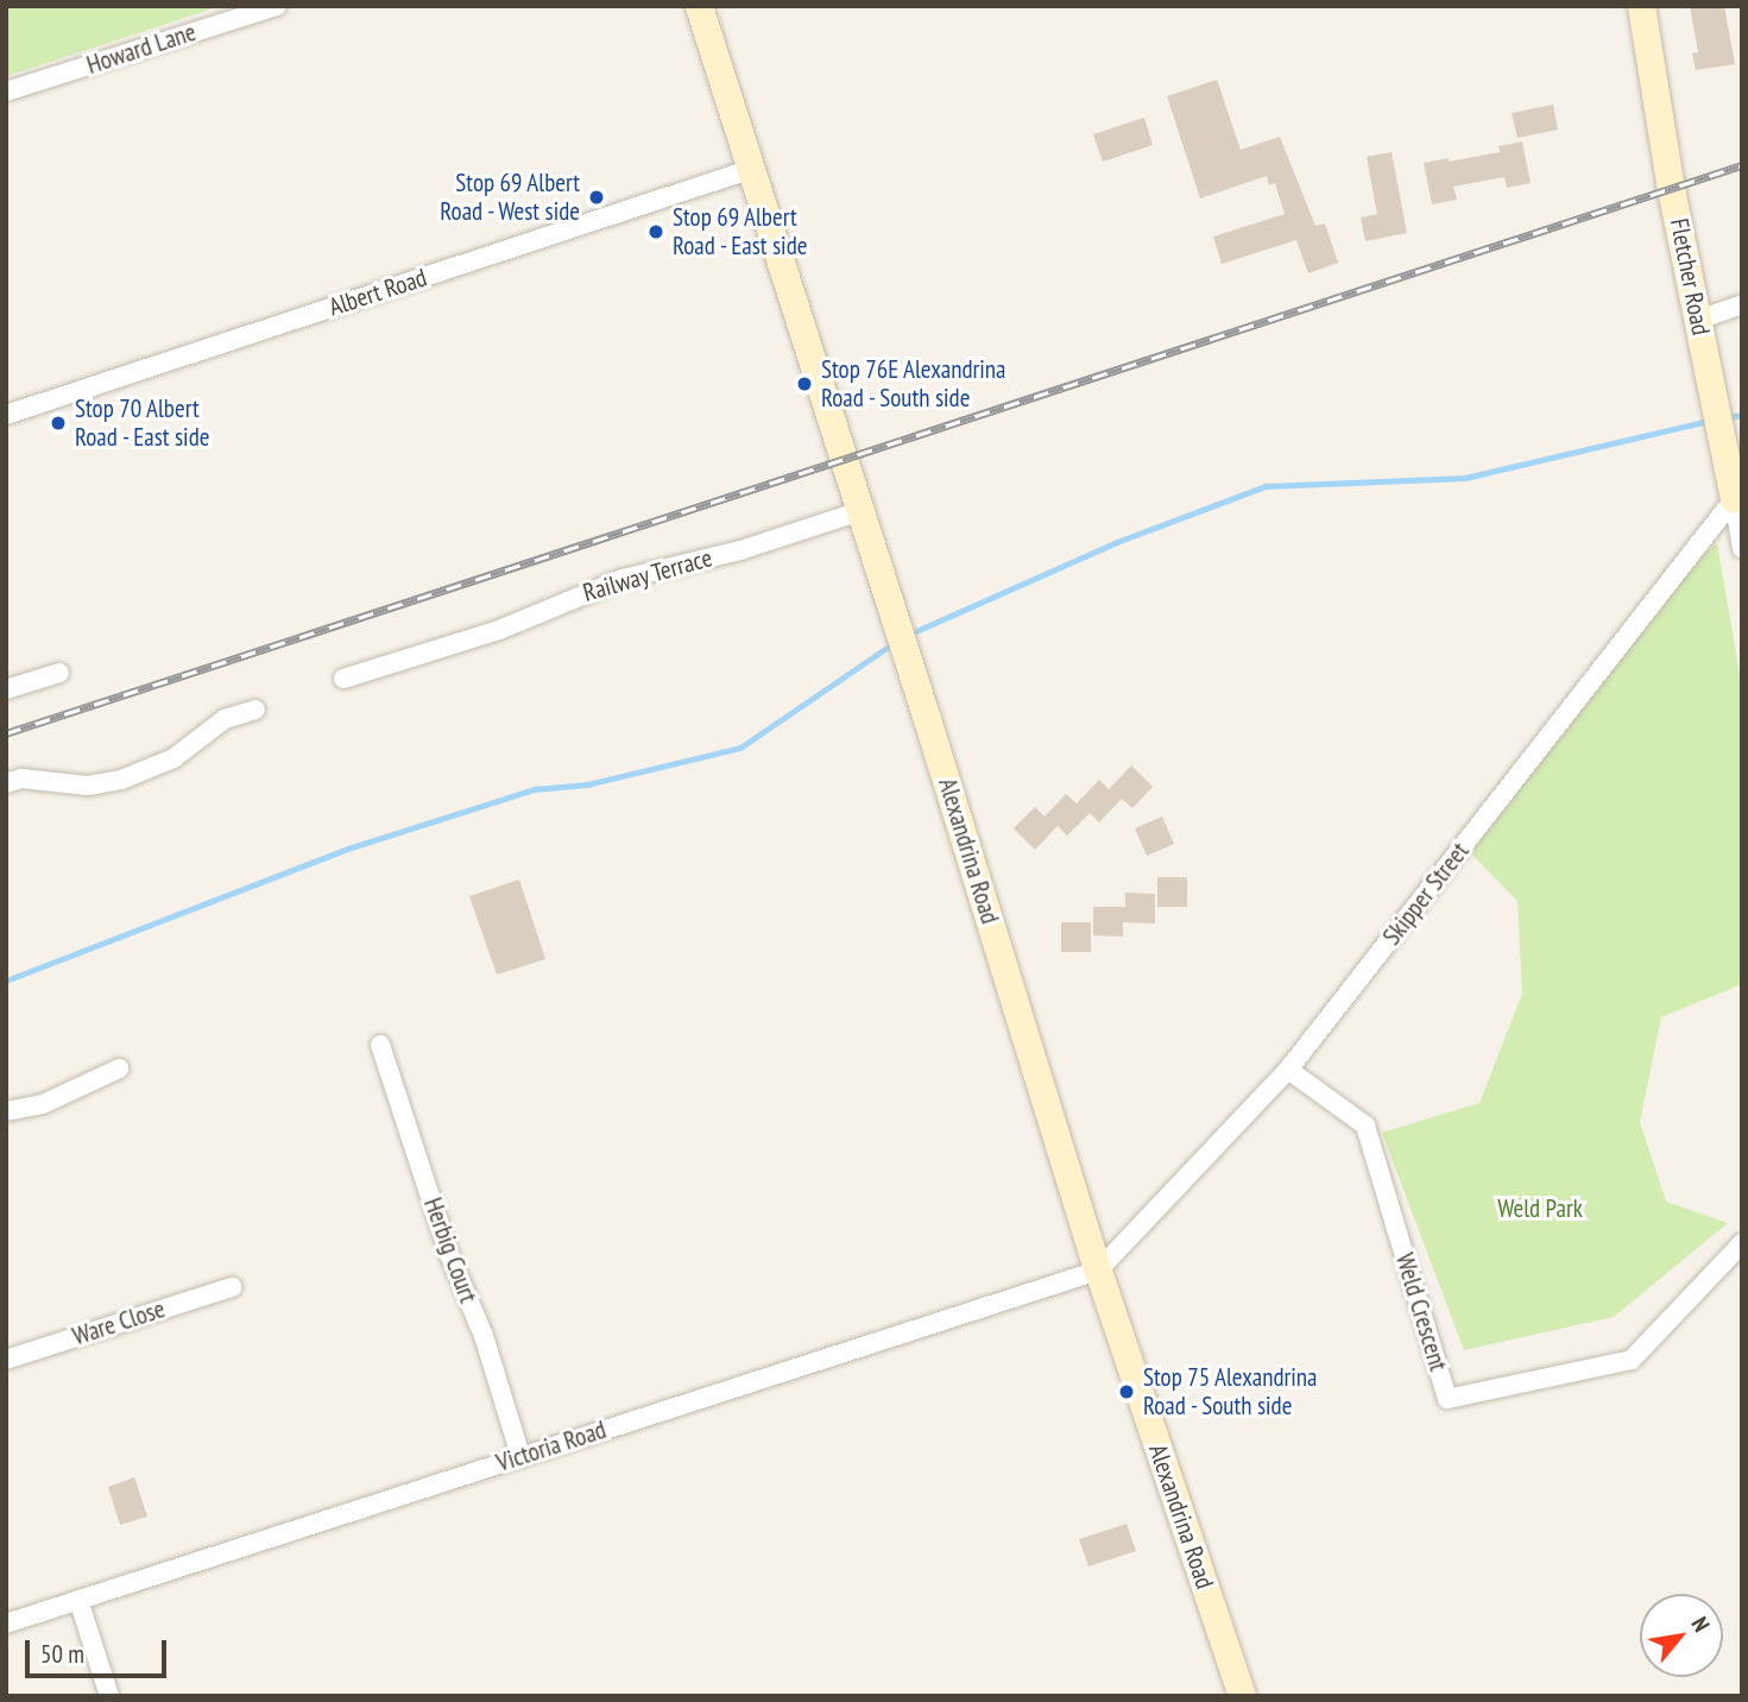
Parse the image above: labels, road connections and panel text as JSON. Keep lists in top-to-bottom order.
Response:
{
  "streets": {
    "main road": ["Fletcher Road", "Alexandrina Road"],
    "street": [
      "Howard Lane",
      "Albert Road",
      "Railway Terrace",
      "Skipper Street",
      "Herbig Court",
      "Weld Crescent",
      "Ware Close",
      "Victoria Road"
    ]
  },
  "crossings": [
    ["Fletcher Road", "Skipper Street"],
    ["Albert Road", "Alexandrina Road"],
    ["Railway Terrace", "Alexandrina Road"],
    ["Alexandrina Road", "Skipper Street"],
    ["Alexandrina Road", "Victoria Road"],
    ["Skipper Street", "Weld Crescent"],
    ["Skipper Street", "Victoria Road"],
    ["Herbig Court", "Victoria Road"]
  ],
  "parks": ["Weld Park"],
  "places": [
    "Stop 69 Albert Road - West side",
    "Stop 69 Albert Road - East side",
    "Stop 76E Alexandrina Road - South side",
    "Stop 70 Albert Road - East side",
    "Stop 75 Alexandrina Road - South side"
  ],
  "scale_bar": "50 m",
  "north": "top right"
}
